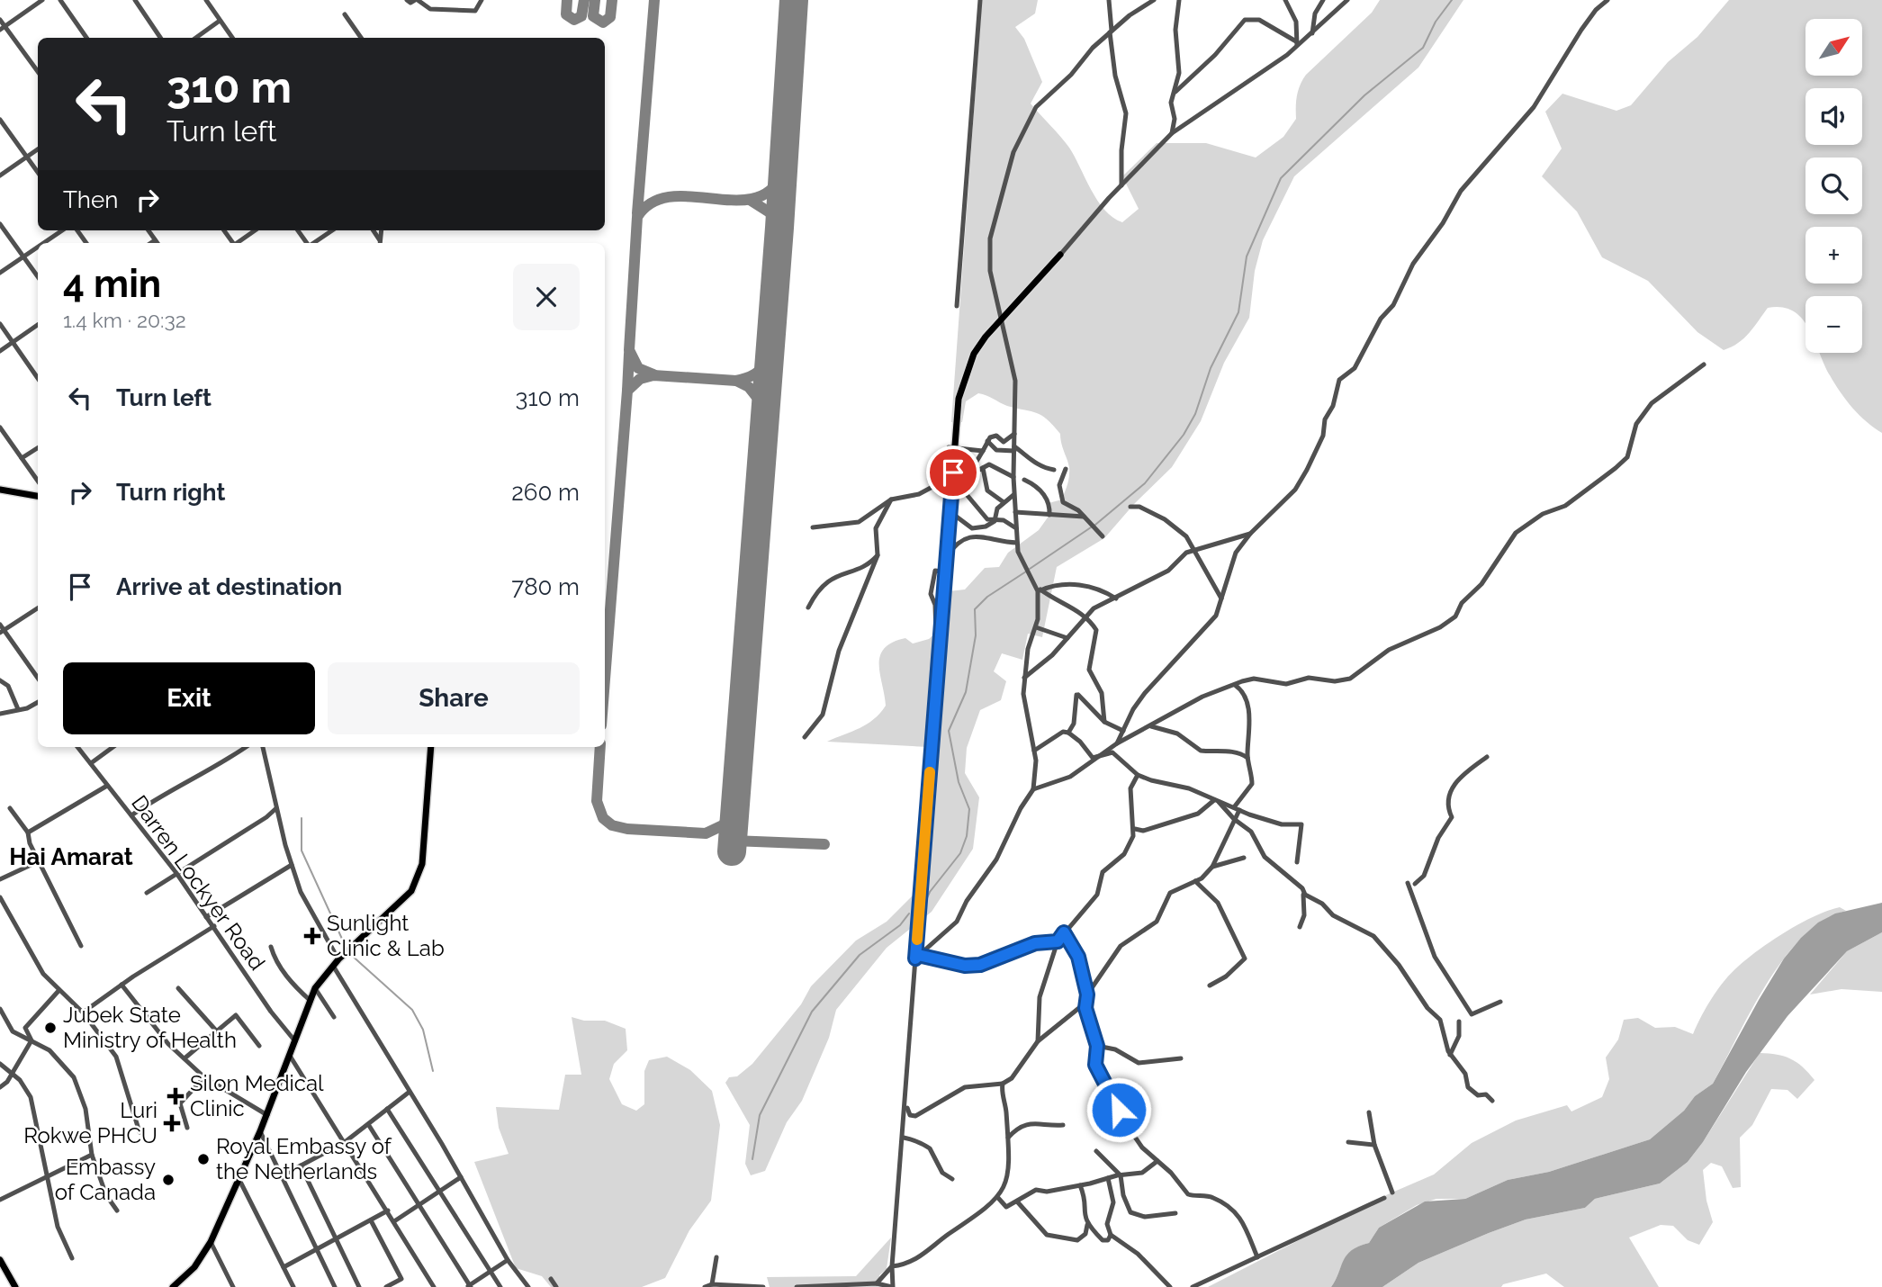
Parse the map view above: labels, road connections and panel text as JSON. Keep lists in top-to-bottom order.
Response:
{
  "streets": {
    "street": ["Darren Lockyer Road"]
  },
  "districts": ["Hai Amarat"],
  "places": {
    "health": ["Sunlight Clinic & Lab", "Silon Medical Clinic", "Luri Rokwe PHCU"],
    "other": ["Jubek State Ministry of Health", "Royal Embassy of the Netherlands", "Embassy of Canada"]
  },
  "north": "top right",
  "page": {
    "map_buttons": ["+", "−"],
    "turn": ["310 m", "Turn left"],
    "then": "Then",
    "heading": ["4 min", "1.4 km · 20:32"],
    "list": [
      {
        "name": "Turn left",
        "value": "310 m"
      },
      {
        "name": "Turn right",
        "value": "260 m"
      },
      {
        "name": "Arrive at destination",
        "value": "780 m"
      }
    ],
    "buttons": ["Exit", "Share"]
  }
}
